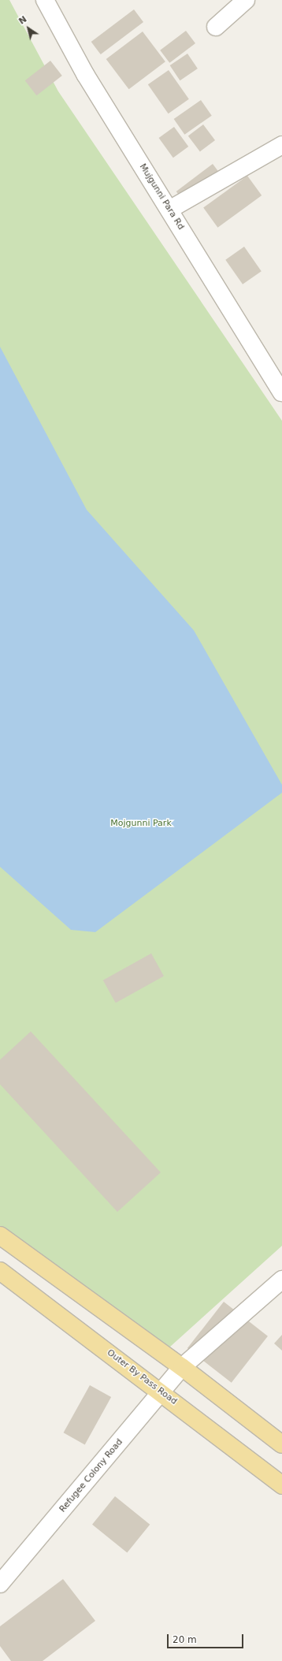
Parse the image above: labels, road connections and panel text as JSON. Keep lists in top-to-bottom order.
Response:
{
  "streets": {
    "main road": ["Outer By Pass Road"],
    "street": ["Mujgunni Para Rd", "Refugee Colony Road"]
  },
  "crossings": [
    ["Outer By Pass Road", "Refugee Colony Road"]
  ],
  "parks": ["Mojgunni Park"],
  "scale_bar": "20 m",
  "north": "top left"
}
